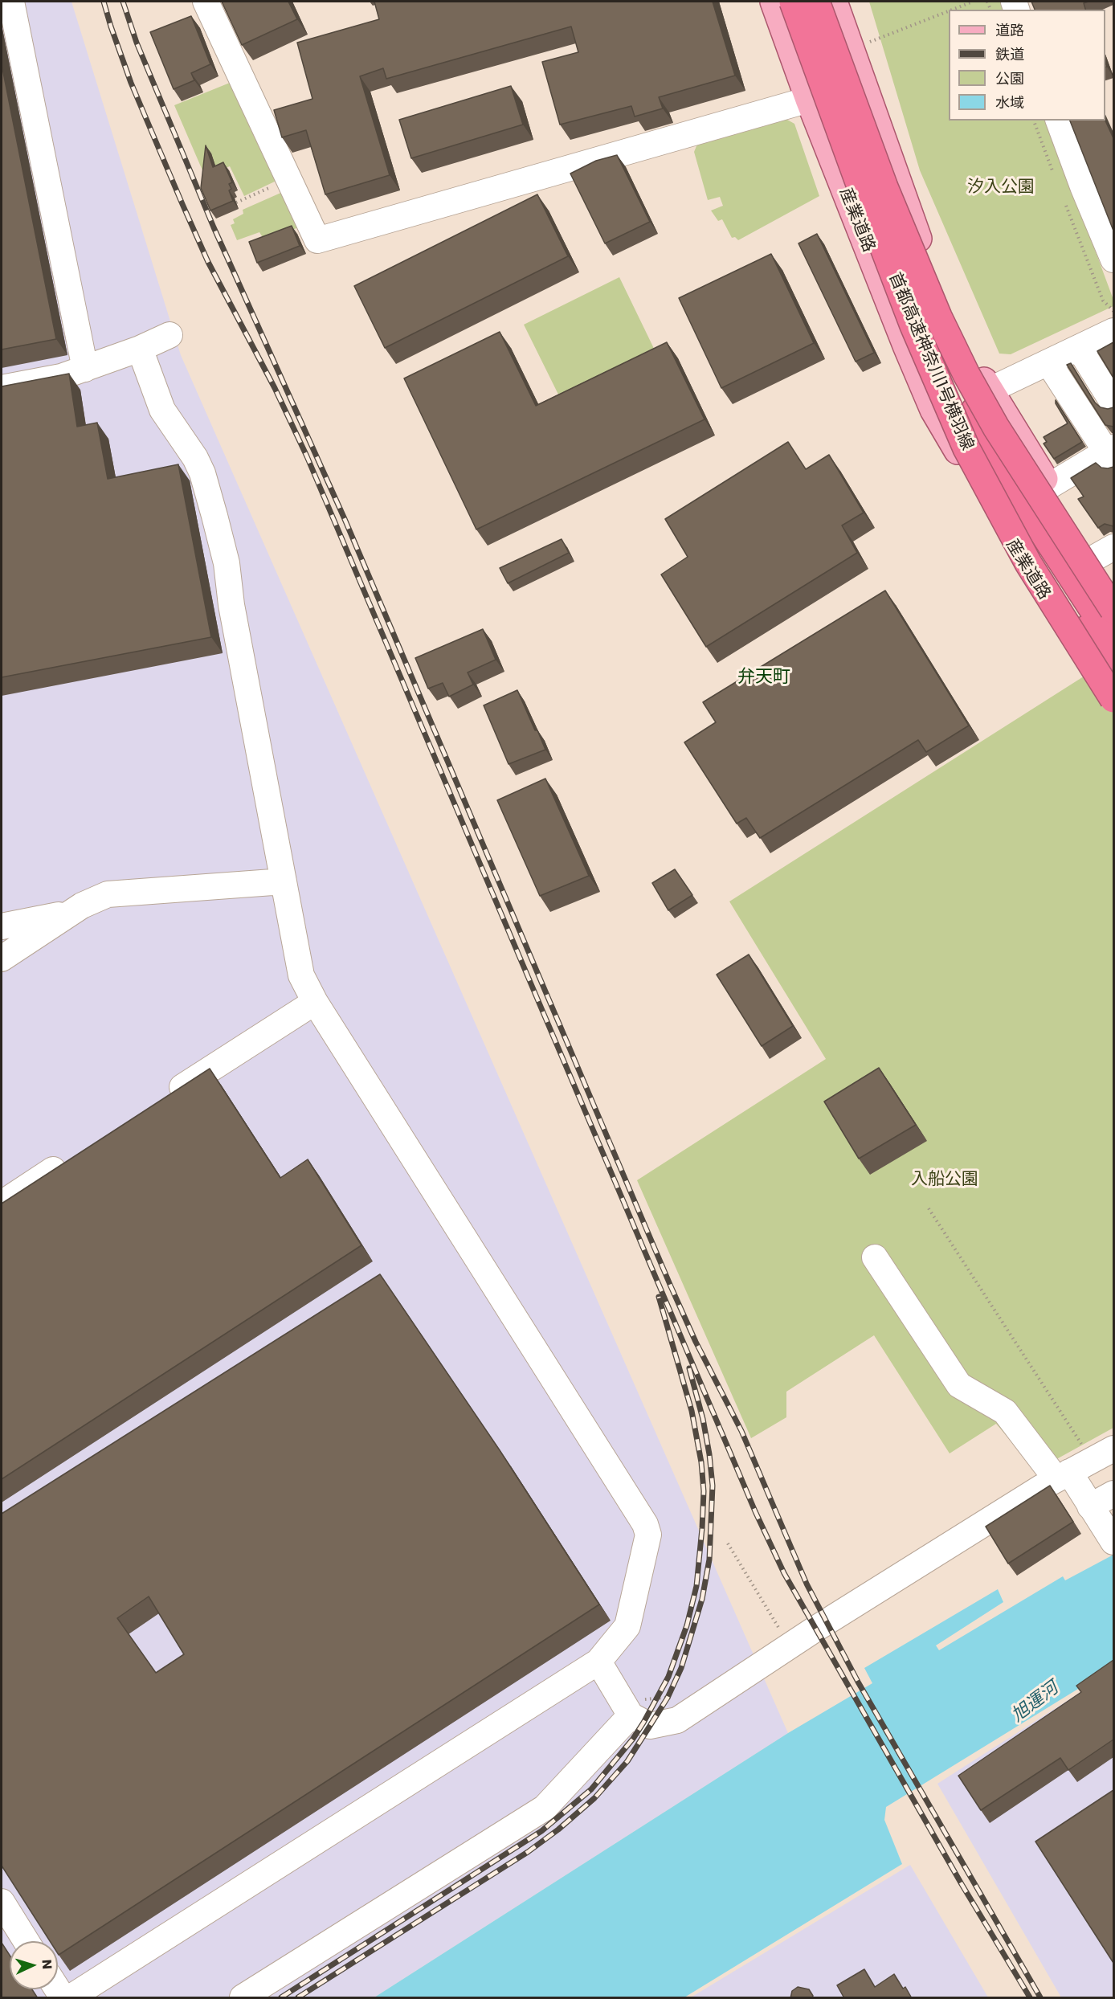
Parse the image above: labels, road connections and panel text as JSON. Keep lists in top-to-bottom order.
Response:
{
  "streets": {
    "highway": ["首都高速神奈川1号横羽線"],
    "main road": ["産業道路"]
  },
  "districts": ["弁天町"],
  "water": ["旭運河"],
  "parks": ["汐入公園", "入船公園"],
  "legend": [
    "道路",
    "鉄道",
    "公園",
    "水域"
  ],
  "north": "right"
}
